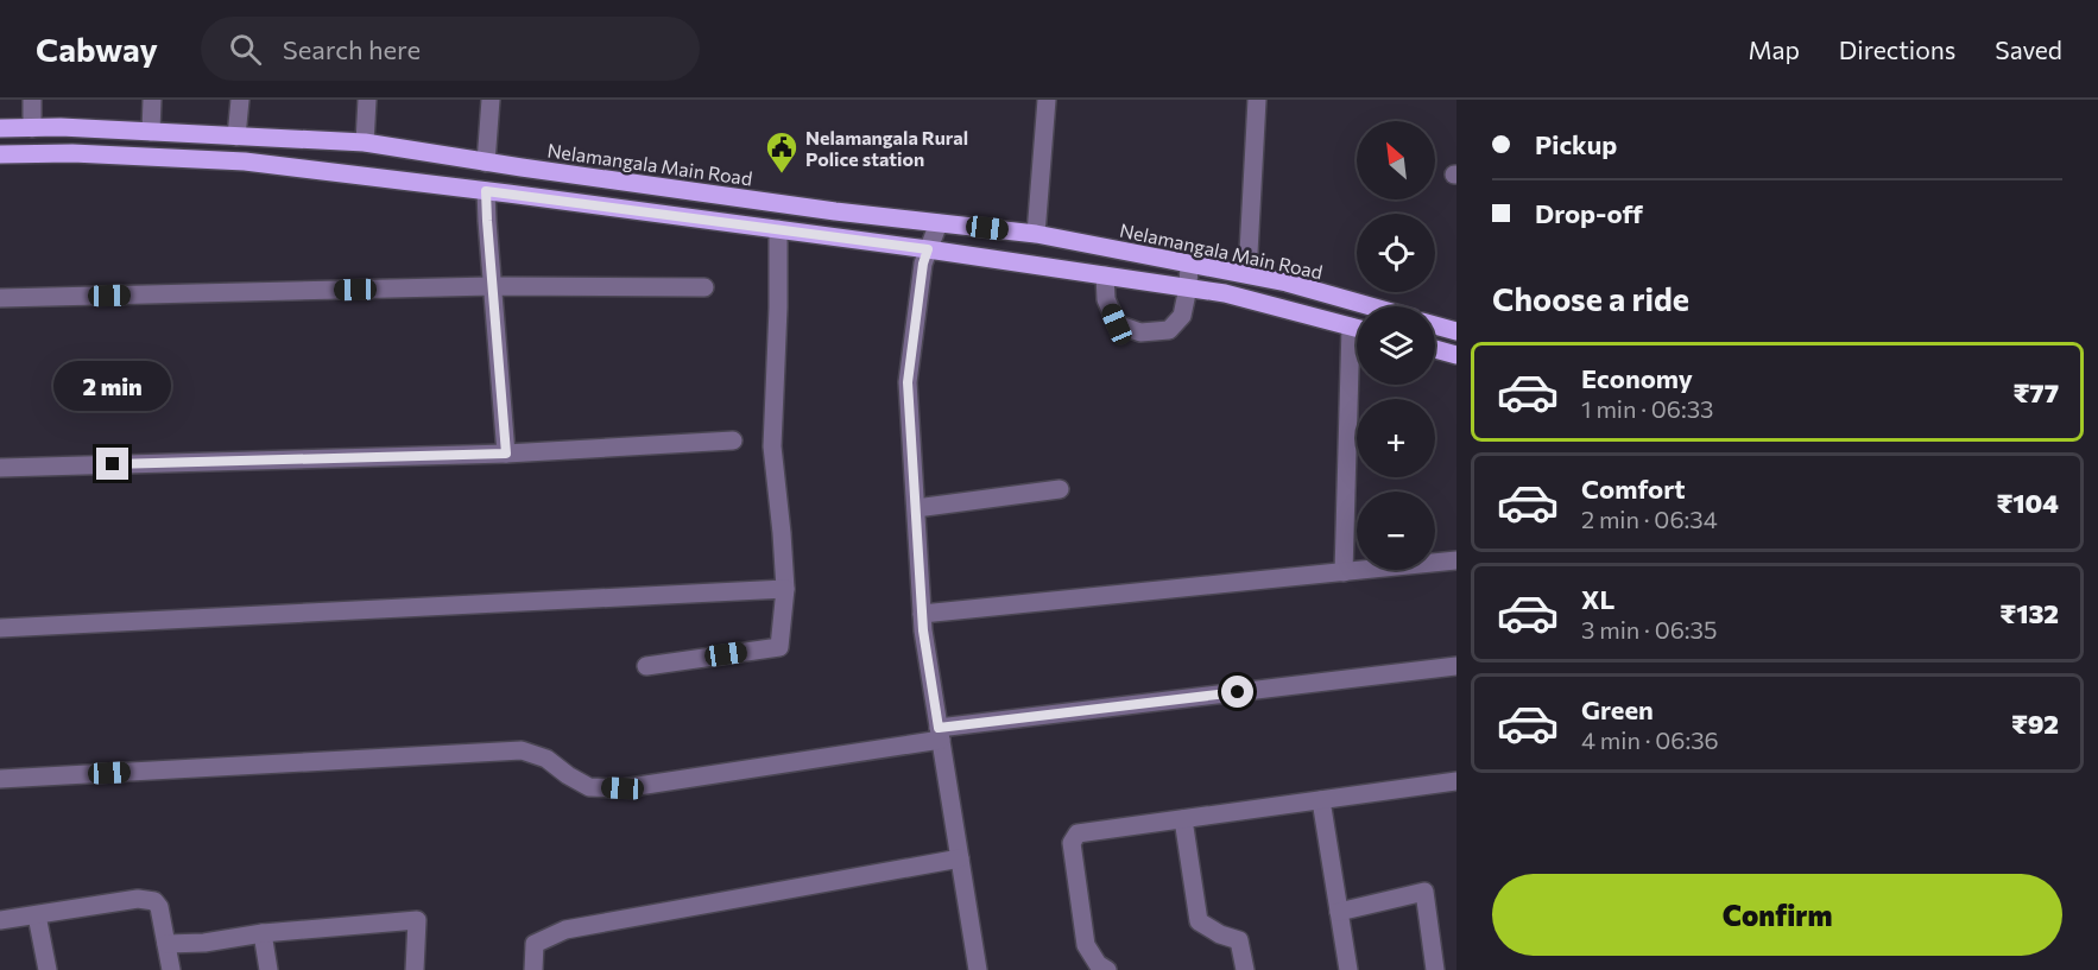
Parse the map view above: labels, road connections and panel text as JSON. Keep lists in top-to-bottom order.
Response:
{
  "streets": {
    "main road": ["Nelamangala Main Road"]
  },
  "places": {
    "public building": ["Nelamangala Rural Police station"]
  },
  "north": "top left",
  "page": {
    "header": "Cabway",
    "search": "Search here",
    "nav": ["Map", "Directions", "Saved"],
    "banner": ["Pickup", "Drop-off"],
    "map_buttons": ["+", "−"],
    "heading": "Choose a ride",
    "list": [
      {
        "name": "Economy",
        "note": "1 min · 06:33",
        "value": "₹77"
      },
      {
        "name": "Comfort",
        "note": "2 min · 06:34",
        "value": "₹104"
      },
      {
        "name": "XL",
        "note": "3 min · 06:35",
        "value": "₹132"
      },
      {
        "name": "Green",
        "note": "4 min · 06:36",
        "value": "₹92"
      }
    ],
    "bubble": "2 min",
    "buttons": "Confirm"
  }
}
